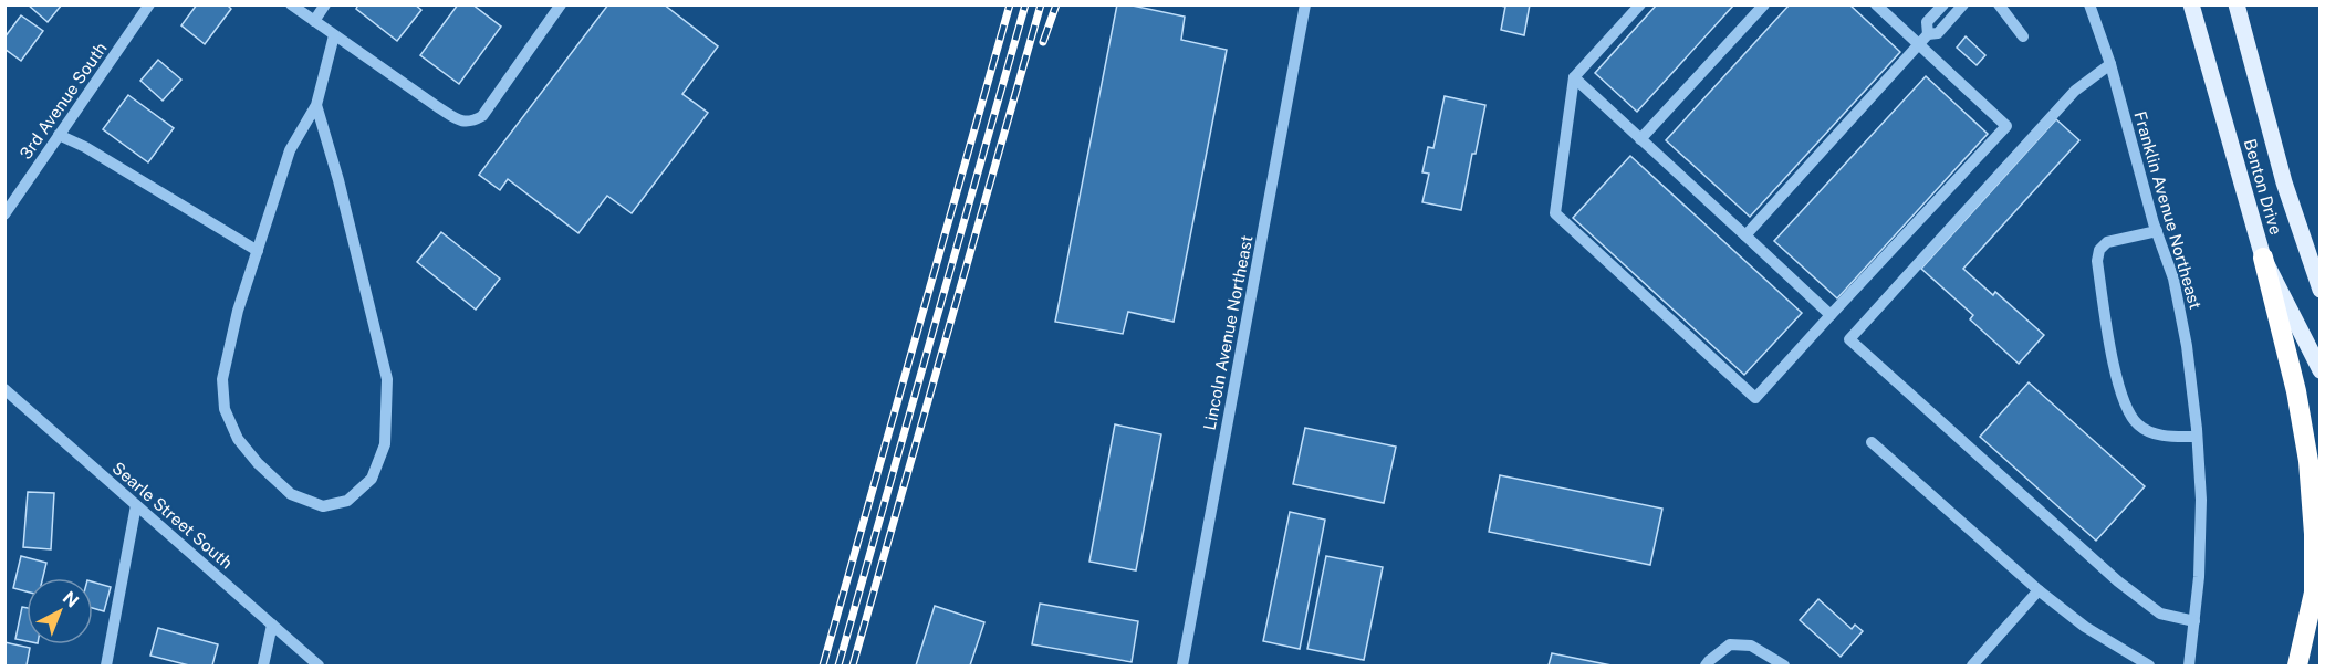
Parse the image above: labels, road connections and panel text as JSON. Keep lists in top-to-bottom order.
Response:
{
  "streets": {
    "main road": ["Benton Drive"],
    "street": [
      "3rd Avenue South",
      "Franklin Avenue Northeast",
      "Lincoln Avenue Northeast",
      "Searle Street South"
    ]
  },
  "north": "top right"
}
